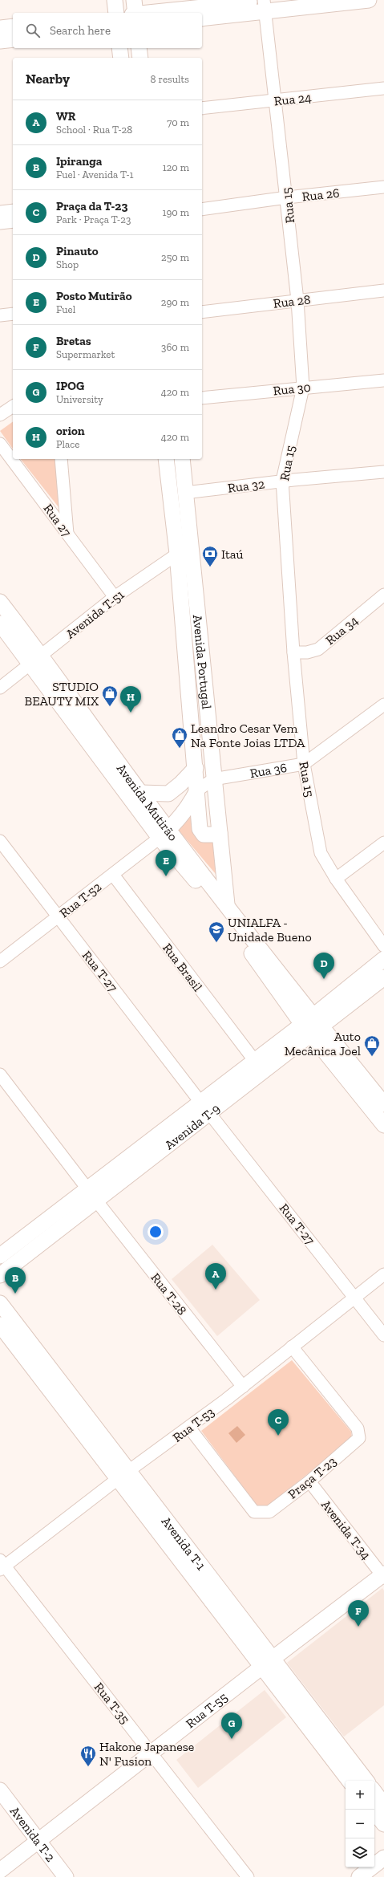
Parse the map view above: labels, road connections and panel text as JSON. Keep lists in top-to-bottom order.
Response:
{
  "streets": {
    "main road": [
      "Avenida Portugal",
      "Rua 36",
      "Avenida Mutirão",
      "Avenida T-9",
      "Avenida T-1",
      "Rua T-55",
      "Avenida T-2"
    ],
    "street": [
      "Rua 24",
      "Rua 26",
      "Rua 15",
      "Rua 28",
      "Rua 30",
      "Rua 32",
      "Rua 27",
      "Avenida T-51",
      "Rua 34",
      "Rua T-52",
      "Rua Brasil",
      "Rua T-27",
      "Rua T-28",
      "Rua T-53",
      "Praça T-23",
      "Avenida T-34",
      "Rua T-35"
    ]
  },
  "crossings": [
    ["Rua 24", "Rua 15"],
    ["Rua 26", "Rua 15"],
    ["Rua 15", "Rua 28"],
    ["Rua 15", "Rua 30"],
    ["Rua 15", "Rua 32"],
    ["Rua 15", "Rua 34"],
    ["Rua 15", "Rua 36"],
    ["Rua 32", "Avenida Portugal"],
    ["Rua 27", "Avenida T-51"],
    ["Avenida T-51", "Avenida Portugal"],
    ["Avenida T-51", "Avenida Mutirão"],
    ["Avenida Portugal", "Rua 36"],
    ["Avenida Portugal", "Avenida Mutirão"],
    ["Rua 36", "Avenida Mutirão"],
    ["Rua 36", "Rua T-52"],
    ["Avenida Mutirão", "Rua T-52"],
    ["Avenida Mutirão", "Avenida T-9"],
    ["Rua T-52", "Rua Brasil"],
    ["Rua T-52", "Rua T-27"],
    ["Rua Brasil", "Avenida T-9"],
    ["Rua T-27", "Avenida T-9"],
    ["Rua T-27", "Rua T-53"],
    ["Avenida T-9", "Rua T-28"],
    ["Rua T-28", "Rua T-53"],
    ["Rua T-53", "Praça T-23"],
    ["Rua T-53", "Avenida T-1"],
    ["Rua T-53", "Rua T-35"],
    ["Praça T-23", "Avenida T-34"],
    ["Avenida T-34", "Rua T-55"],
    ["Avenida T-1", "Rua T-55"],
    ["Rua T-35", "Rua T-55"],
    ["Rua T-55", "Avenida T-2"]
  ],
  "places": {
    "bank": ["Itaú"],
    "shop": ["STUDIO BEAUTY MIX", "Leandro Cesar Vem Na Fonte Joias LTDA", "Auto Mecânica Joel"],
    "school or university": ["UNIALFA - Unidade Bueno"],
    "restaurant": ["Hakone Japanese N' Fusion"]
  },
  "page": {
    "search": "Search here",
    "heading": ["Nearby", "8 results"],
    "list": [
      {
        "mark": "A",
        "name": "WR",
        "note": "School · Rua T-28",
        "value": "70 m"
      },
      {
        "mark": "B",
        "name": "Ipiranga",
        "note": "Fuel · Avenida T-1",
        "value": "120 m"
      },
      {
        "mark": "C",
        "name": "Praça da T-23",
        "note": "Park · Praça T-23",
        "value": "190 m"
      },
      {
        "mark": "D",
        "name": "Pinauto",
        "note": "Shop",
        "value": "250 m"
      },
      {
        "mark": "E",
        "name": "Posto Mutirão",
        "note": "Fuel",
        "value": "290 m"
      },
      {
        "mark": "F",
        "name": "Bretas",
        "note": "Supermarket",
        "value": "360 m"
      },
      {
        "mark": "G",
        "name": "IPOG",
        "note": "University",
        "value": "420 m"
      },
      {
        "mark": "H",
        "name": "orion",
        "note": "Place",
        "value": "420 m"
      }
    ],
    "pins": [
      "H",
      "E",
      "D",
      "A",
      "B",
      "C",
      "F",
      "G"
    ],
    "map_buttons": ["+", "−"]
  }
}
